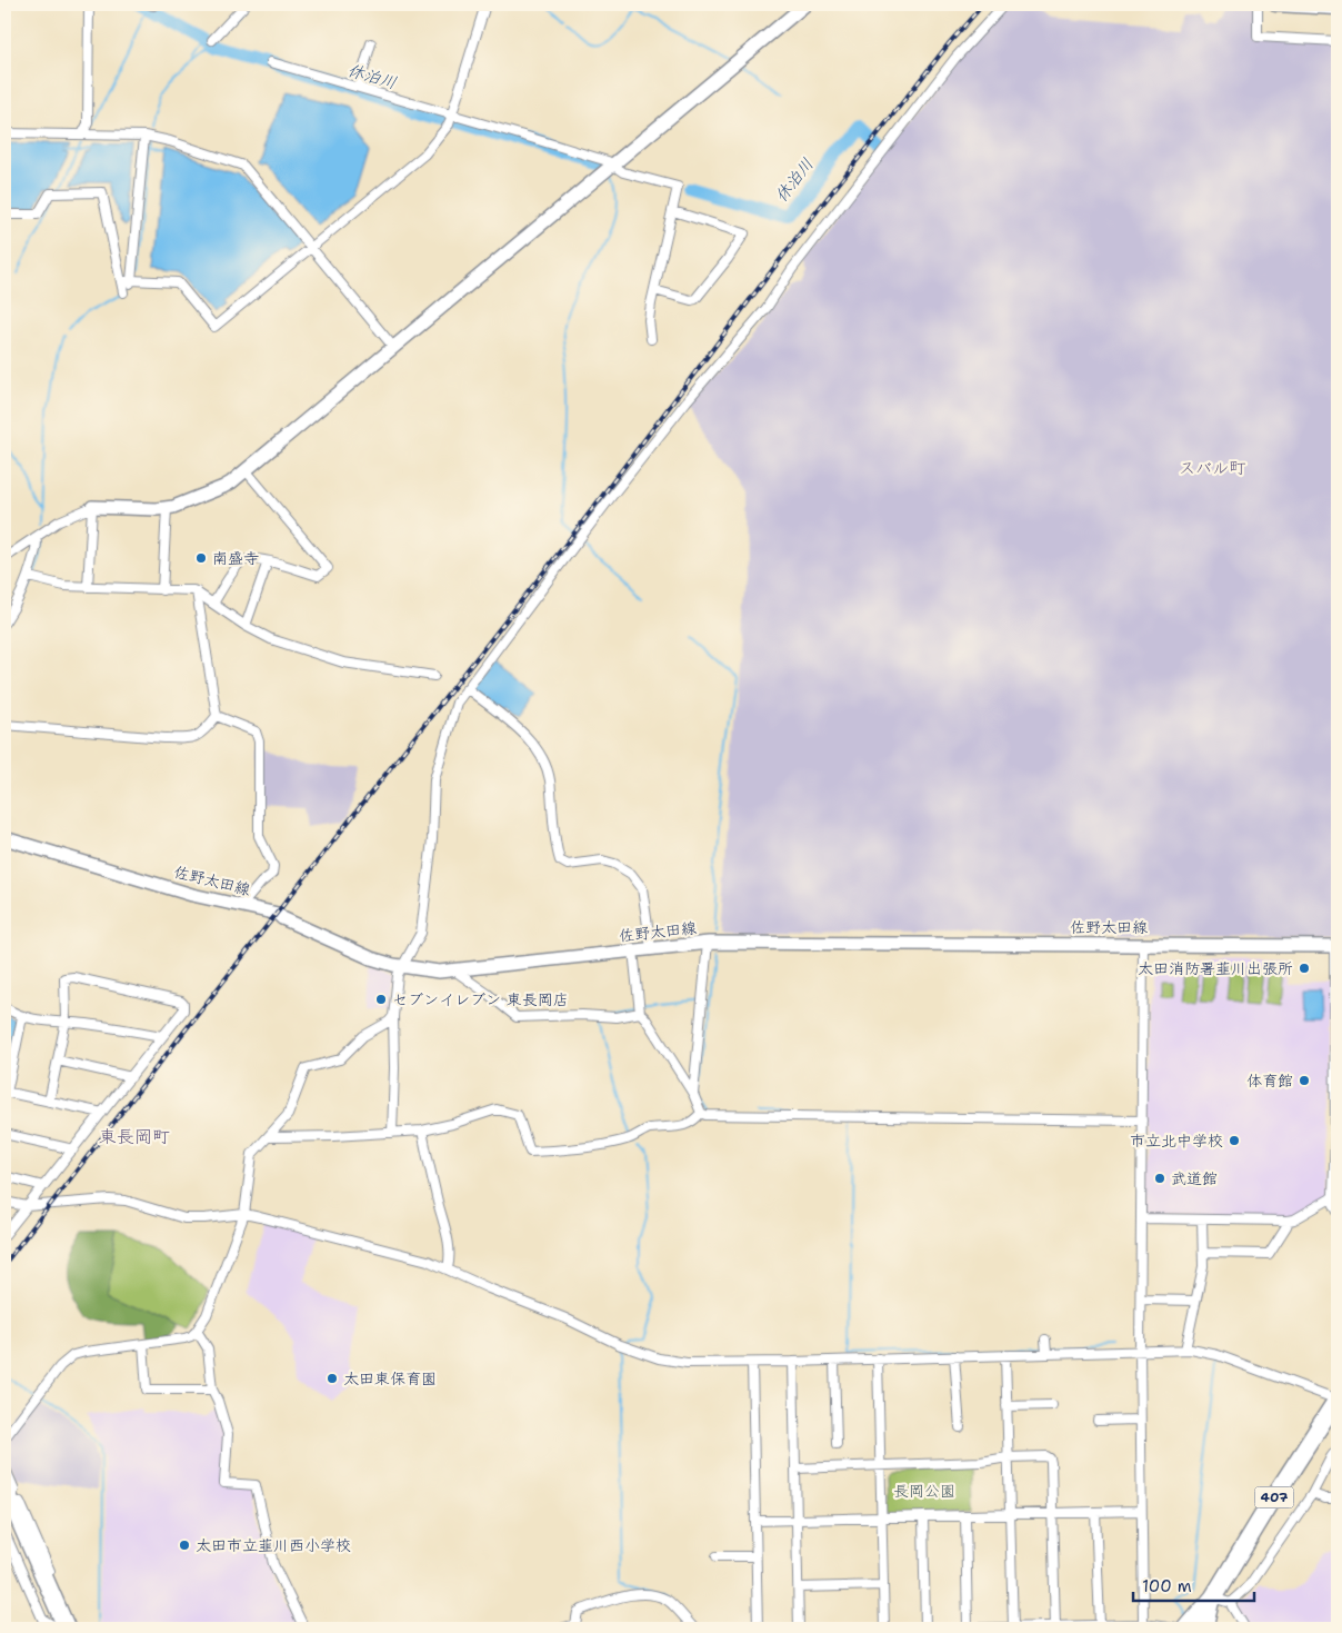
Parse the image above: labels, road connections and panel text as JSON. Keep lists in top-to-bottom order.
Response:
{
  "streets": {
    "highway": ["407"],
    "main road": ["佐野太田線"]
  },
  "districts": ["スバル町", "東長岡町"],
  "water": ["休泊川"],
  "parks": ["長岡公園"],
  "places": [
    "南盛寺",
    "太田消防署韮川出張所",
    "セブンイレブン 東長岡店",
    "体育館",
    "市立北中学校",
    "武道館",
    "太田東保育園",
    "太田市立韮川西小学校"
  ],
  "scale_bar": "100 m"
}
